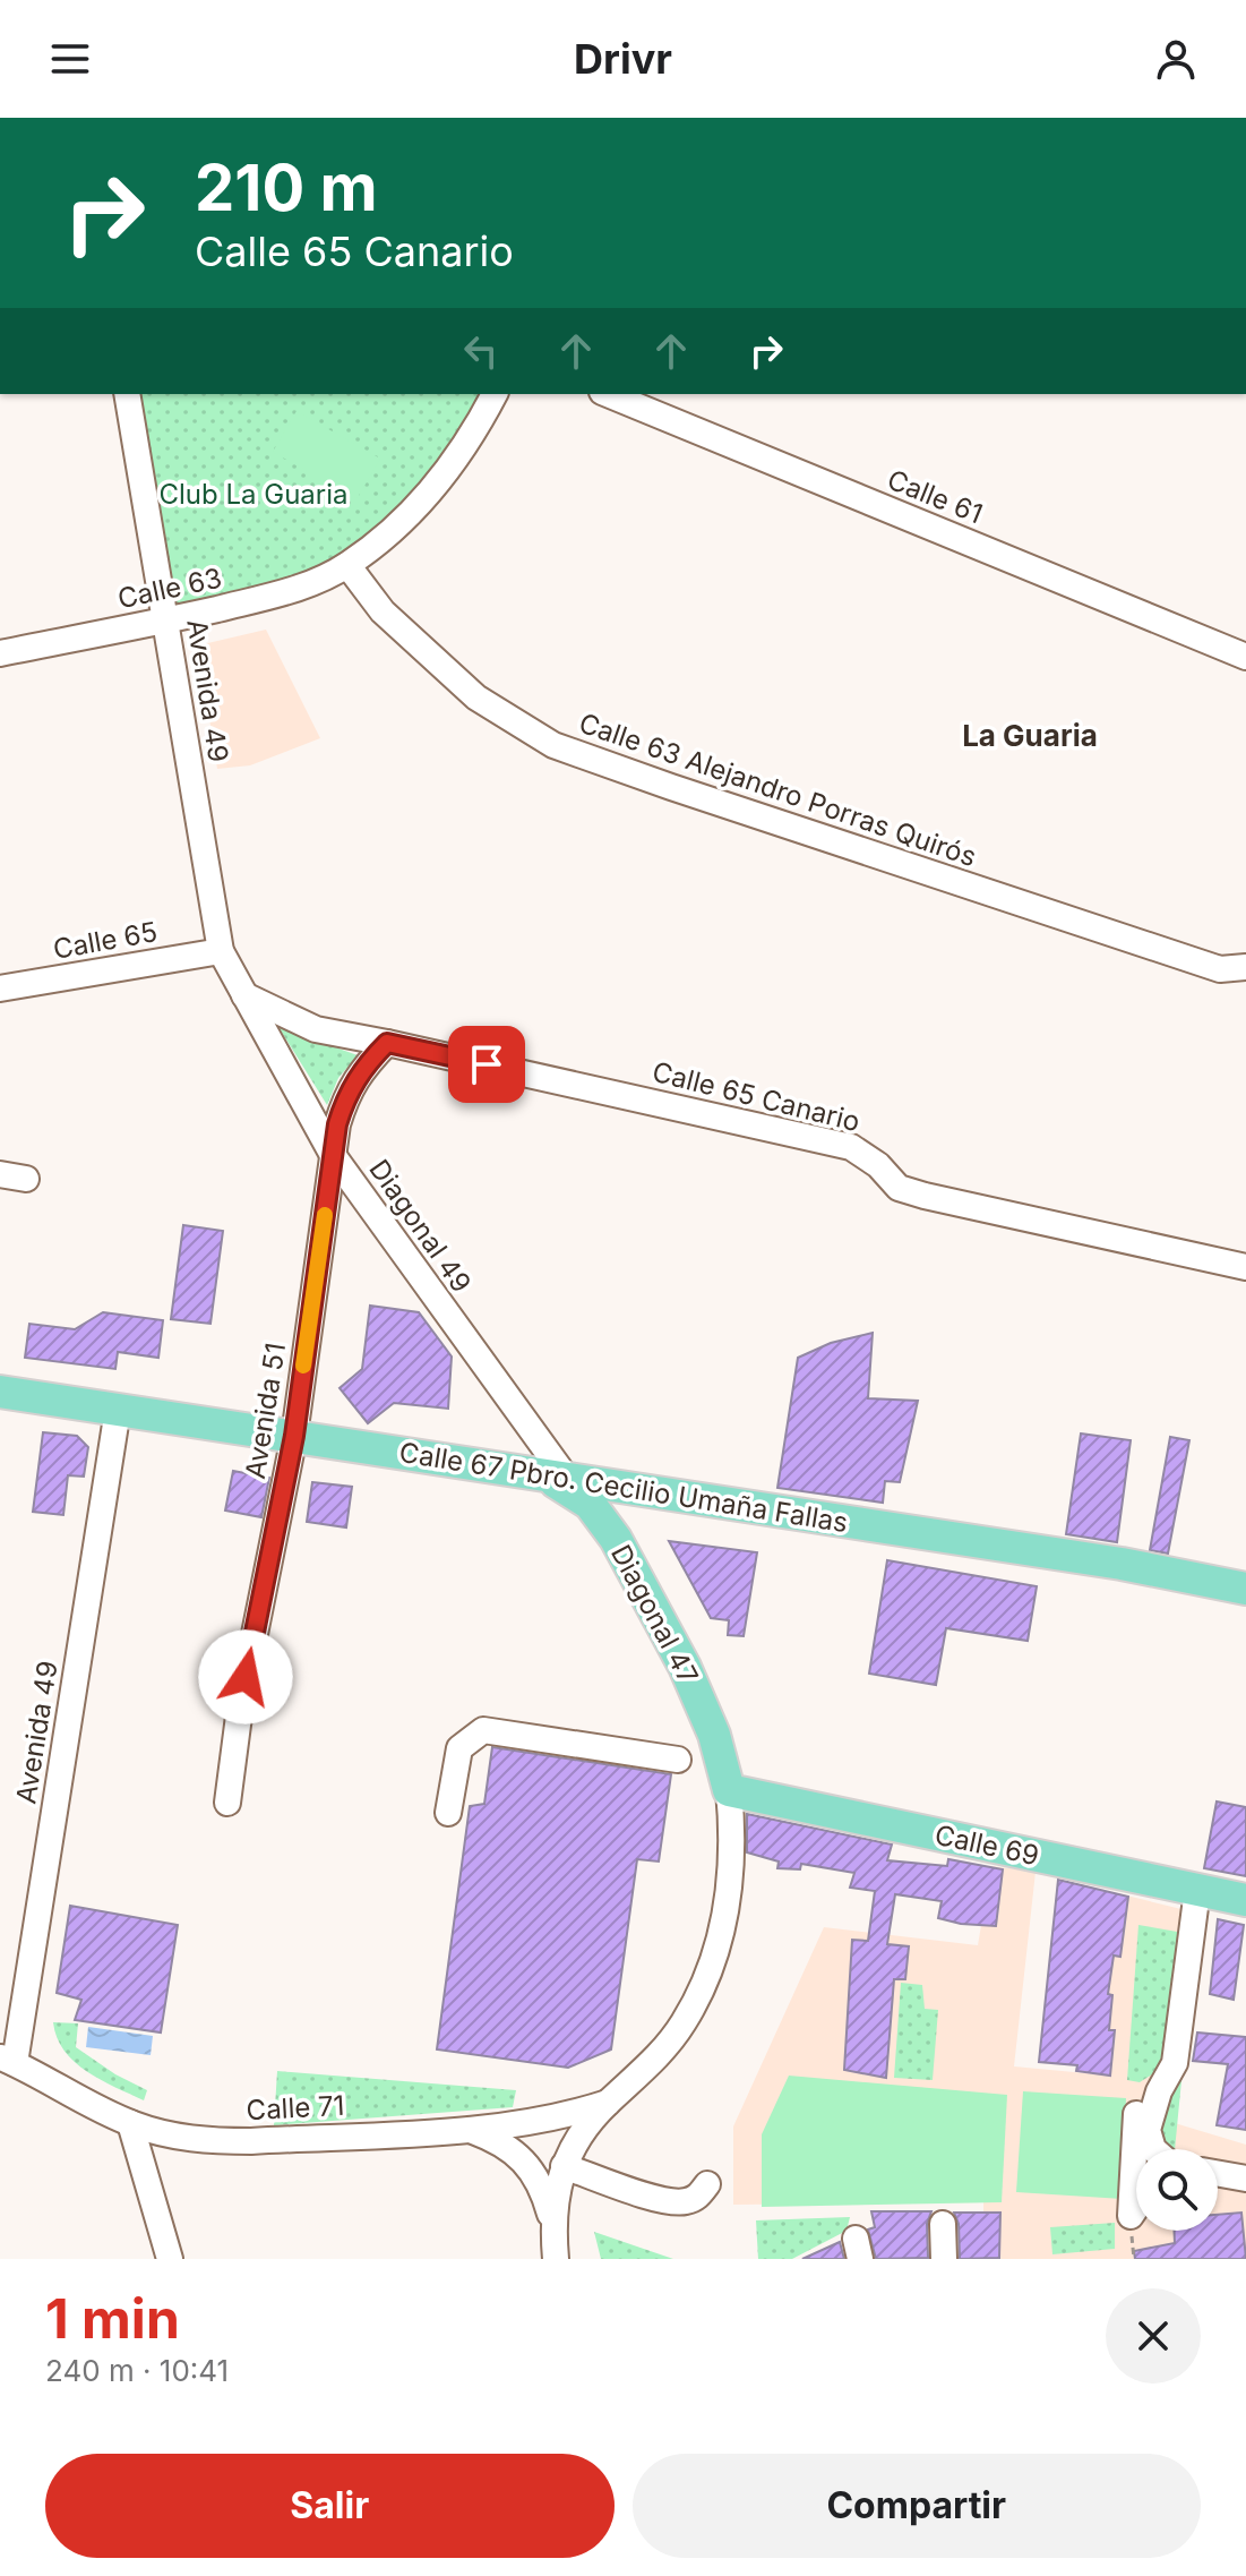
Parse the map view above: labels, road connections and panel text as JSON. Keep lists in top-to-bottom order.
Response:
{
  "streets": {
    "main road": ["Calle 67 Pbro. Cecilio Umaña Fallas", "Diagonal 47", "Calle 69"],
    "street": [
      "Calle 61",
      "Calle 63",
      "Avenida 49",
      "Calle 63 Alejandro Porras Quirós",
      "Calle 65",
      "Calle 65 Canario",
      "Diagonal 49",
      "Avenida 51",
      "Calle 71"
    ]
  },
  "crossings": [
    ["Calle 63", "Avenida 49"],
    ["Calle 63", "Calle 63 Alejandro Porras Quirós"],
    ["Avenida 49", "Calle 65"],
    ["Avenida 49", "Calle 65 Canario"],
    ["Avenida 49", "Diagonal 49"],
    ["Avenida 49", "Calle 67 Pbro. Cecilio Umaña Fallas"],
    ["Avenida 49", "Calle 71"],
    ["Calle 65 Canario", "Diagonal 49"],
    ["Calle 65 Canario", "Avenida 51"],
    ["Diagonal 49", "Avenida 51"],
    ["Diagonal 49", "Calle 67 Pbro. Cecilio Umaña Fallas"],
    ["Avenida 51", "Calle 67 Pbro. Cecilio Umaña Fallas"],
    ["Calle 67 Pbro. Cecilio Umaña Fallas", "Diagonal 47"],
    ["Diagonal 47", "Calle 69"]
  ],
  "districts": ["La Guaria"],
  "parks": ["Club La Guaria"],
  "page": {
    "header": "Drivr",
    "turn": ["210 m", "Calle 65 Canario"],
    "heading": ["1 min", "240 m · 10:41"],
    "buttons": ["Salir", "Compartir"]
  }
}
